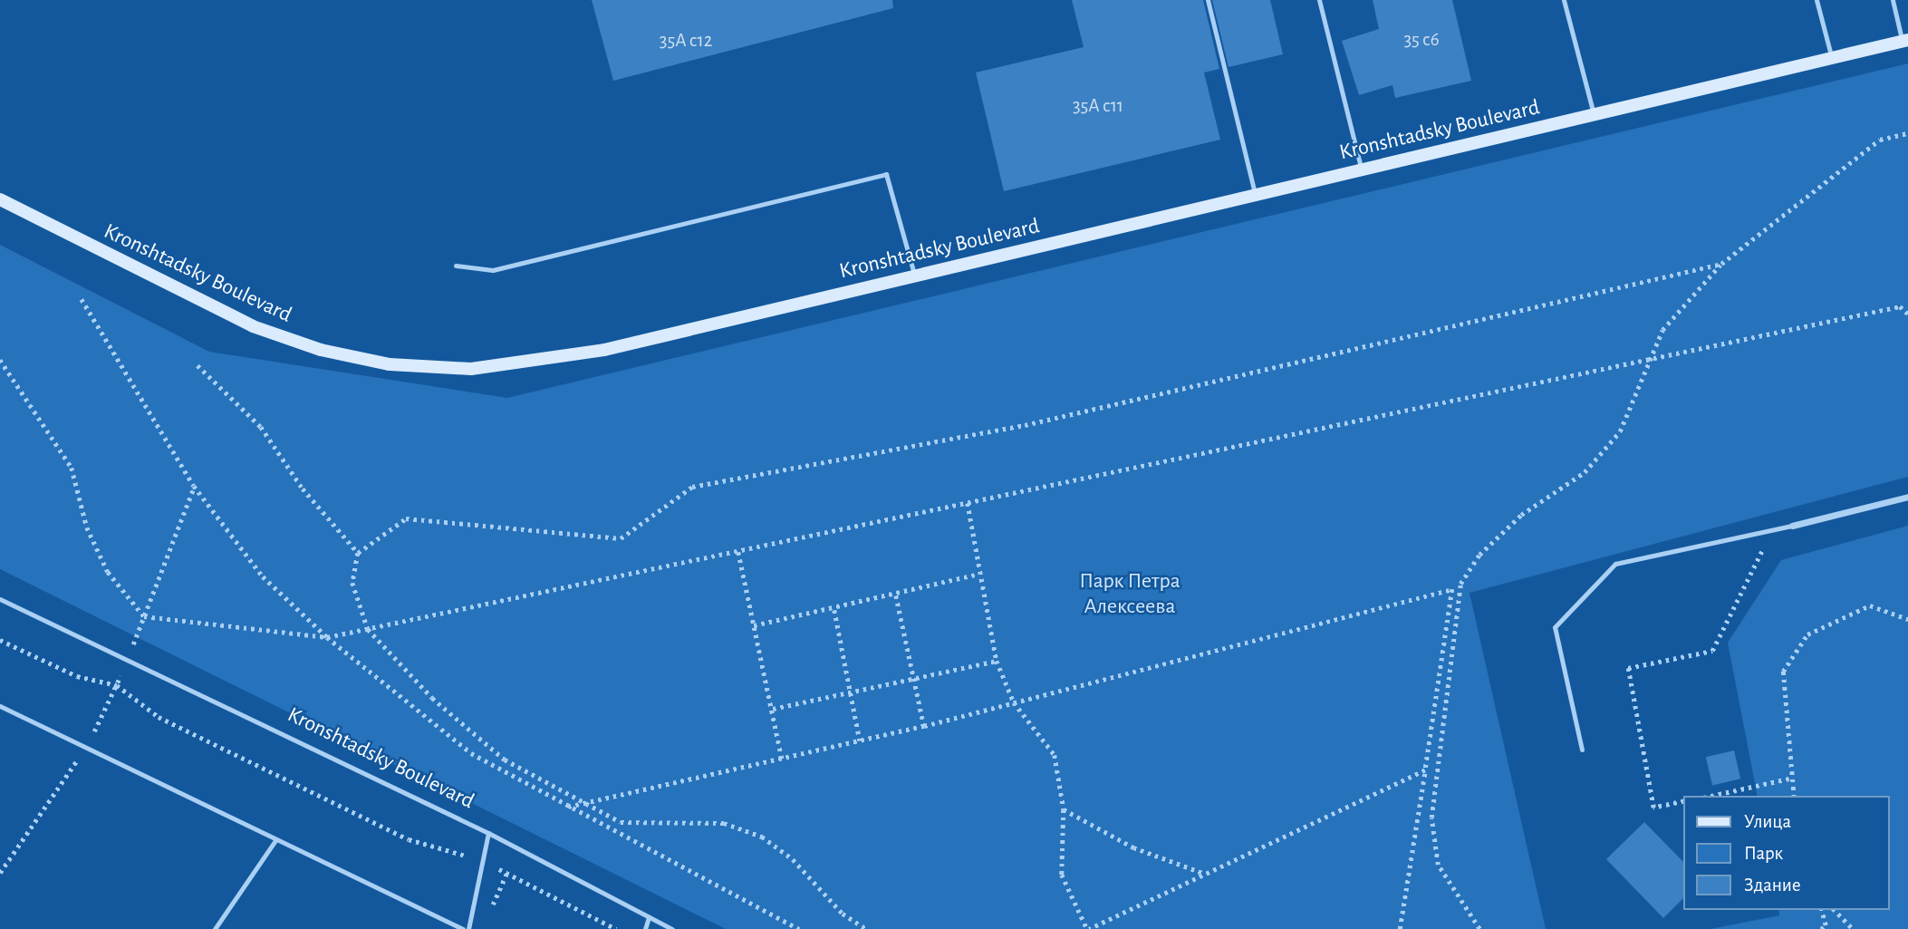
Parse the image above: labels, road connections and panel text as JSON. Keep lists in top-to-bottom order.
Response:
{
  "streets": {
    "main road": ["Kronshtadsky Boulevard"]
  },
  "parks": ["Парк Петра Алексеева"],
  "house_numbers": ["35 с6", "35А с12", "35А с11"],
  "legend": ["Улица", "Парк", "Здание"]
}
